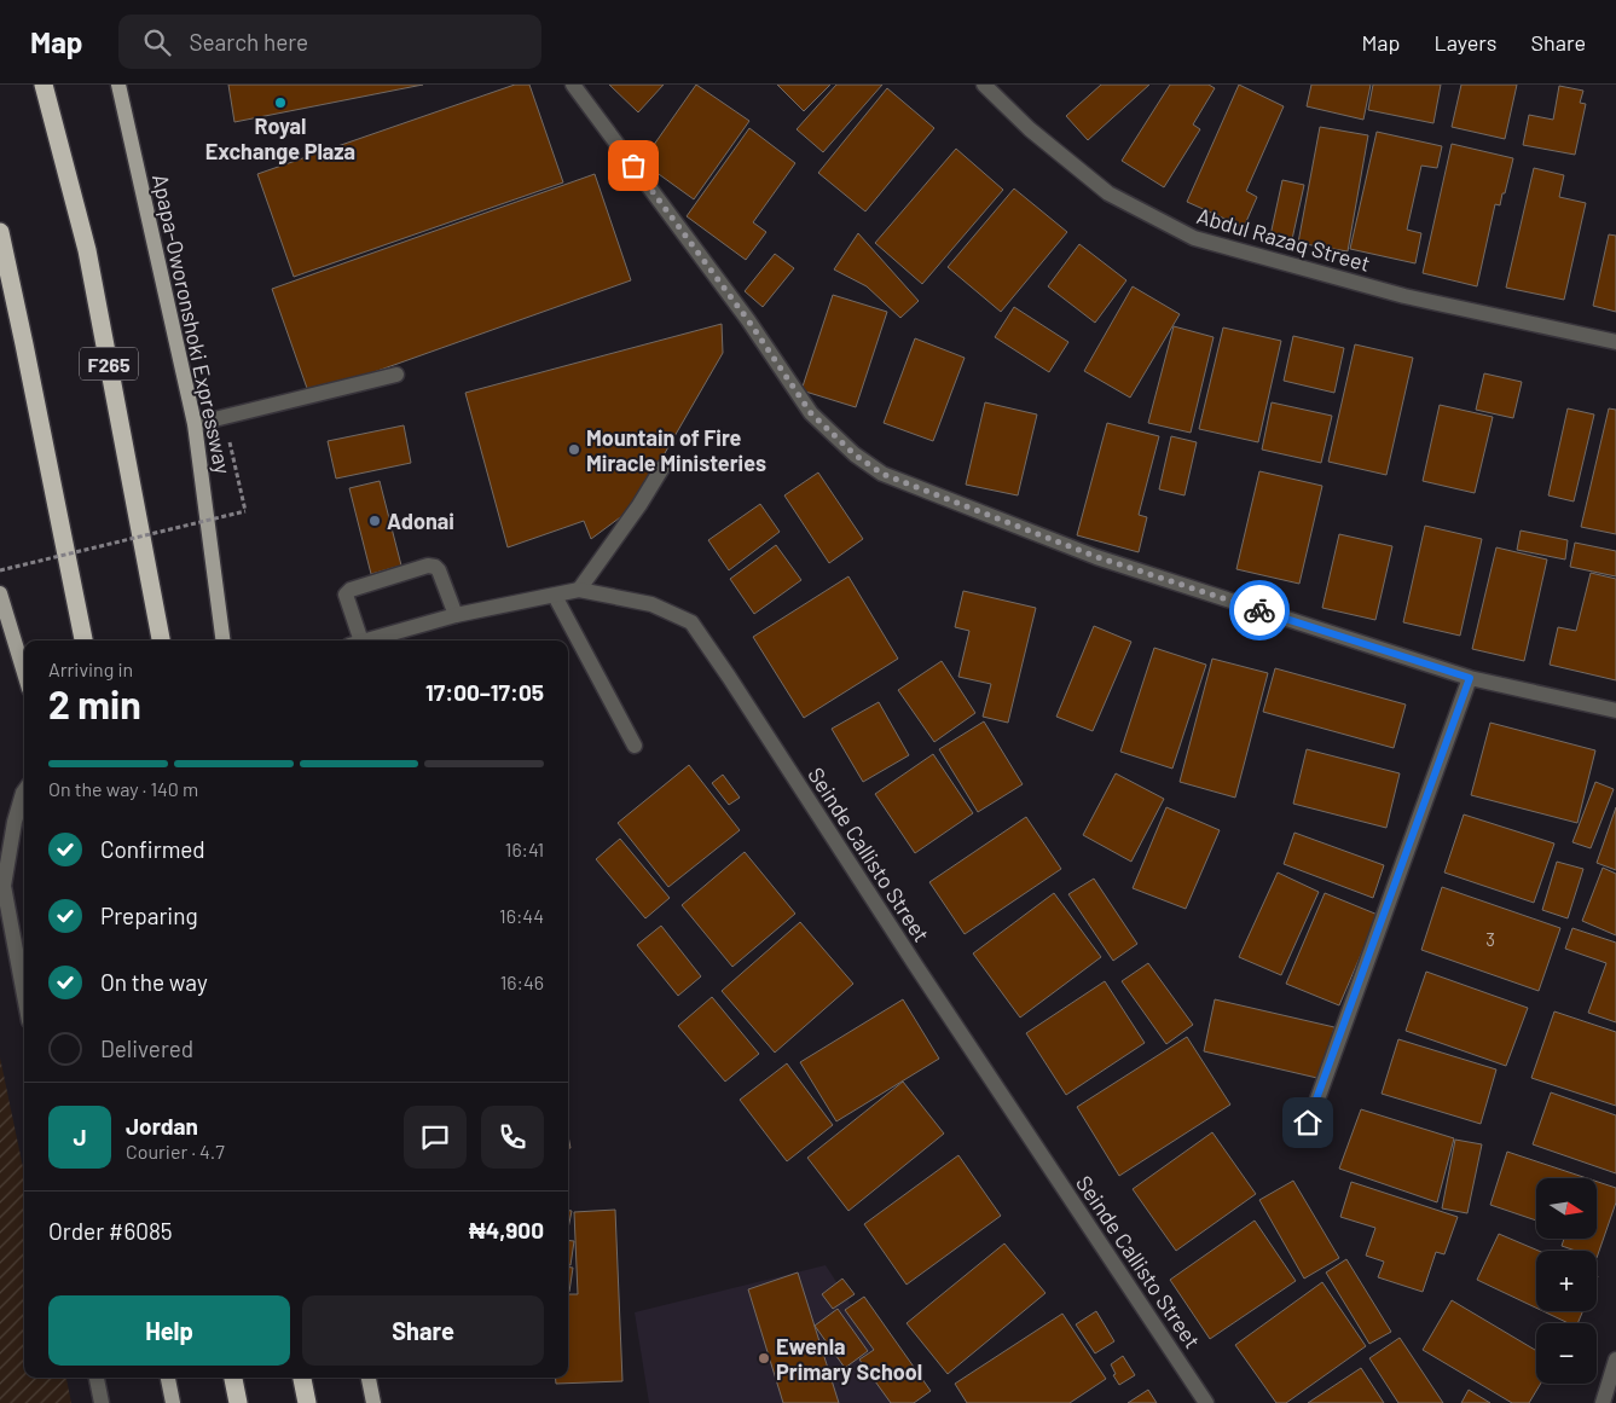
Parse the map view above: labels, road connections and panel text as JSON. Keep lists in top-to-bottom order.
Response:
{
  "streets": {
    "highway": ["F265"],
    "main road": ["Apapa-Oworonshoki Expressway"],
    "street": ["Abdul Razaq Street", "Seinde Callisto Street"]
  },
  "places": [
    "Royal Exchange Plaza",
    "Mountain of Fire Miracle Ministeries",
    "Adonai",
    "Ewenla Primary School"
  ],
  "house_numbers": ["3"],
  "north": "right",
  "page": {
    "header": "Map",
    "search": "Search here",
    "nav": ["Map", "Layers", "Share"],
    "heading": ["2 min", "Arriving in", "17:00–17:05"],
    "panel": [
      "Jordan",
      "Courier · 4.7",
      "Order #6085",
      "₦4,900"
    ],
    "bar": "On the way · 140 m",
    "list": [
      ["Confirmed", "16:41"],
      ["Preparing", "16:44"],
      ["On the way", "16:46"],
      "Delivered"
    ],
    "round": "J",
    "map_buttons": ["+", "−"],
    "buttons": ["Help", "Share"]
  }
}
